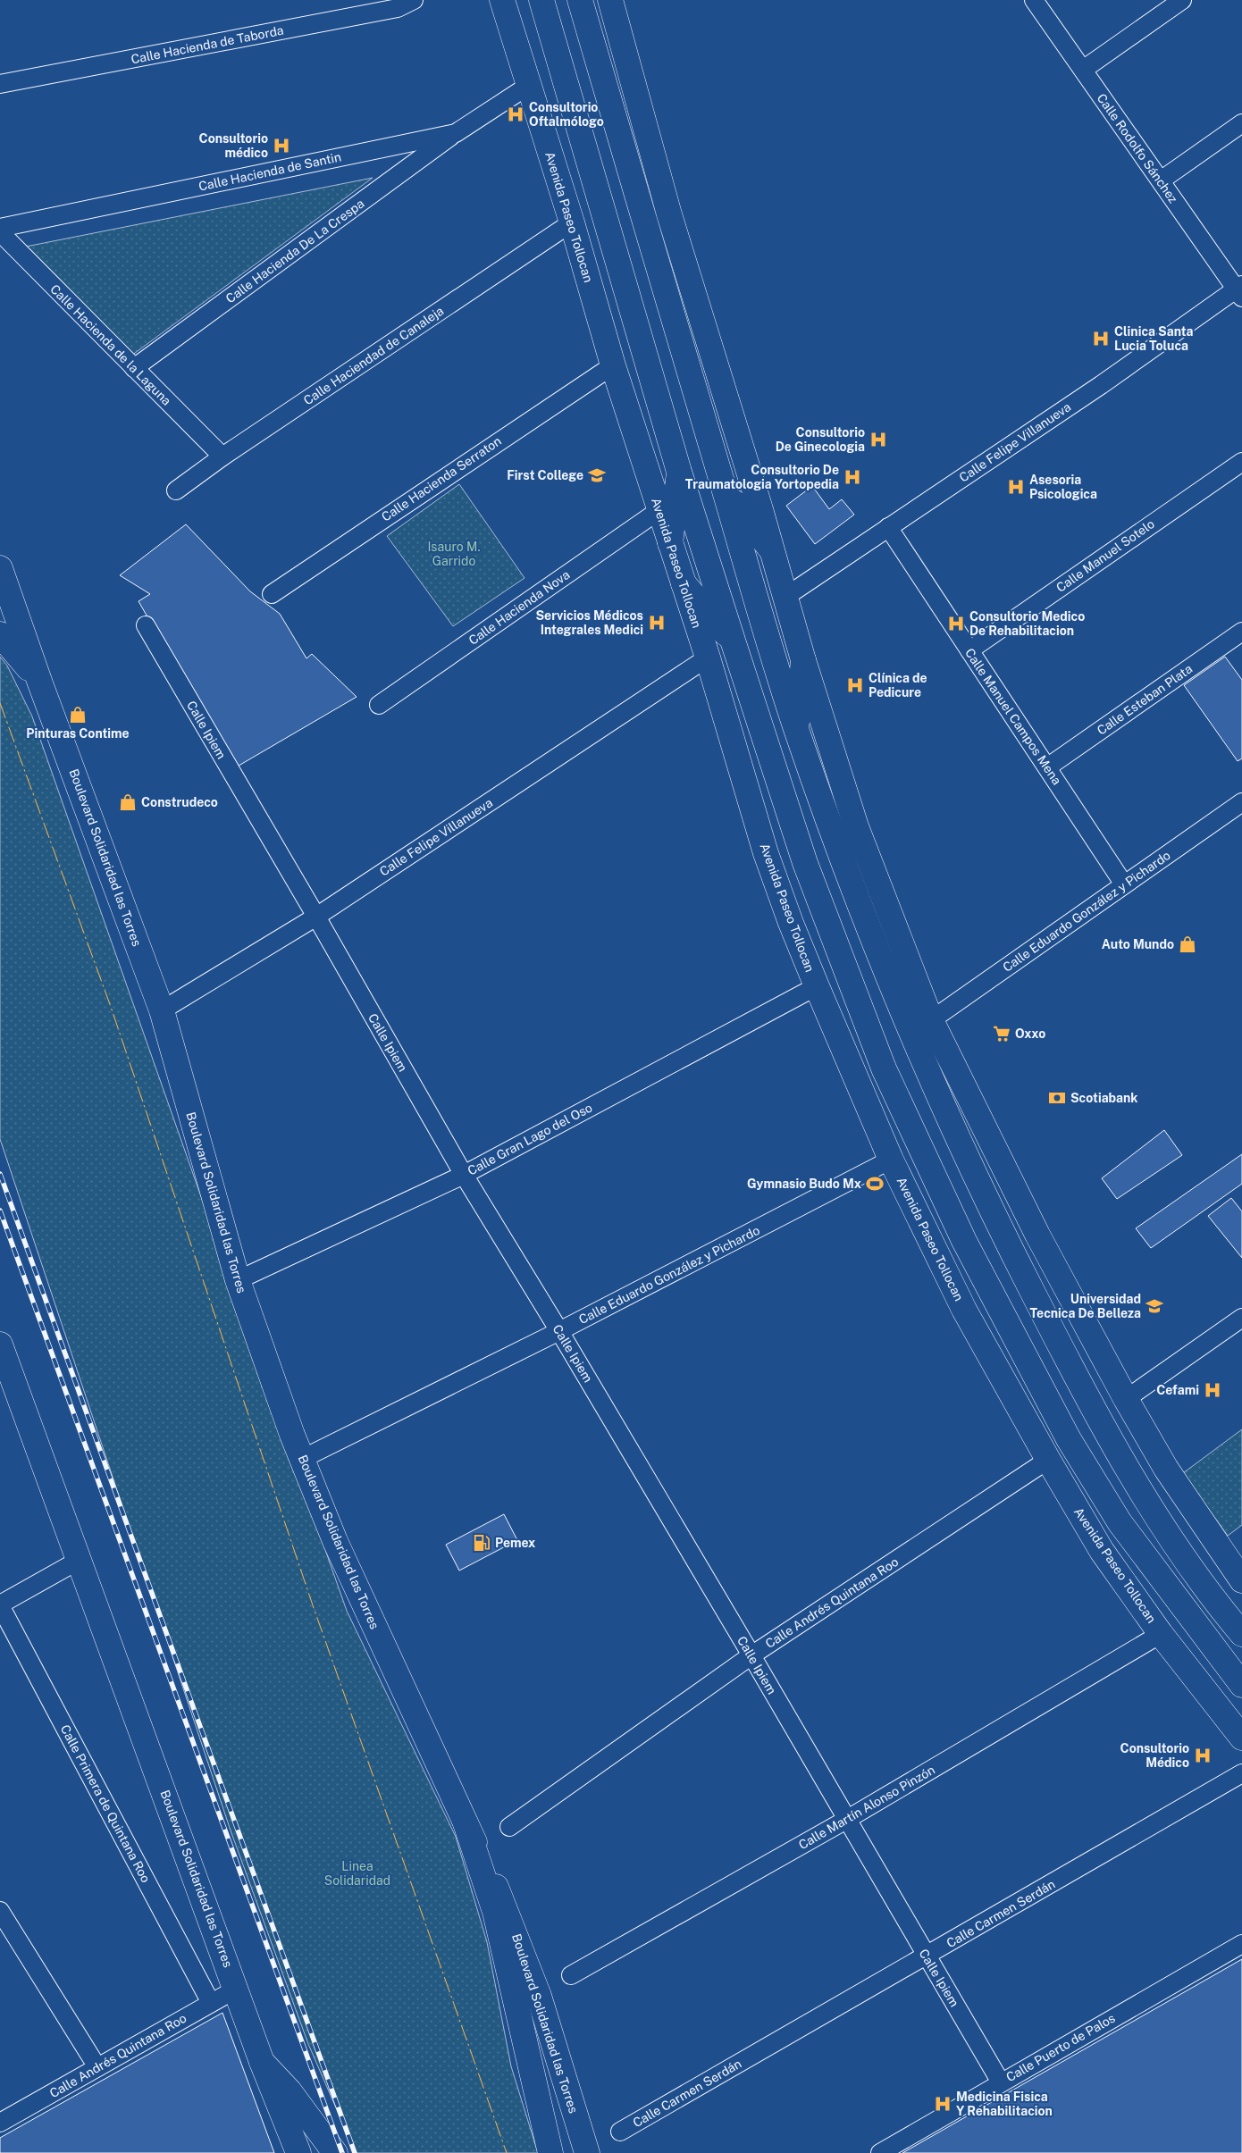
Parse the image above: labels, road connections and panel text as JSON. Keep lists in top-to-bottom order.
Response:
{
  "streets": {
    "main road": ["Avenida Paseo Tollocan", "Boulevard Solidaridad las Torres"],
    "street": [
      "Calle Hacienda de Taborda",
      "Calle Rodolfo Sánchez",
      "Calle Hacienda de Santin",
      "Calle Hacienda De La Crespa",
      "Calle Hacienda de la Laguna",
      "Calle Haciendad de Canaleja",
      "Calle Felipe Villanueva",
      "Calle Hacienda Serraton",
      "Calle Manuel Sotelo",
      "Calle Hacienda Nova",
      "Calle Esteban Plata",
      "Calle Manuel Campos Mena",
      "Calle Ipiem",
      "Calle Eduardo González y Pichardo",
      "Calle Gran Lago del Oso",
      "Calle Andrés Quintana Roo",
      "Calle Primera de Quintana Roo",
      "Calle Martín Alonso Pinzón",
      "Calle Carmen Serdán",
      "Calle Puerto de Palos"
    ]
  },
  "crossings": [
    ["Calle Rodolfo Sánchez", "Calle Felipe Villanueva"],
    ["Calle Hacienda de Santin", "Avenida Paseo Tollocan"],
    ["Calle Hacienda de Santin", "Calle Hacienda De La Crespa"],
    ["Avenida Paseo Tollocan", "Calle Haciendad de Canaleja"],
    ["Avenida Paseo Tollocan", "Calle Felipe Villanueva"],
    ["Avenida Paseo Tollocan", "Calle Hacienda Serraton"],
    ["Avenida Paseo Tollocan", "Calle Hacienda Nova"],
    ["Avenida Paseo Tollocan", "Calle Eduardo González y Pichardo"],
    ["Avenida Paseo Tollocan", "Calle Gran Lago del Oso"],
    ["Avenida Paseo Tollocan", "Calle Andrés Quintana Roo"],
    ["Avenida Paseo Tollocan", "Calle Martín Alonso Pinzón"],
    ["Calle Hacienda De La Crespa", "Calle Hacienda de la Laguna"],
    ["Calle Hacienda de la Laguna", "Calle Haciendad de Canaleja"],
    ["Calle Felipe Villanueva", "Calle Manuel Campos Mena"],
    ["Calle Felipe Villanueva", "Calle Ipiem"],
    ["Calle Felipe Villanueva", "Boulevard Solidaridad las Torres"],
    ["Calle Manuel Sotelo", "Calle Manuel Campos Mena"],
    ["Calle Esteban Plata", "Calle Manuel Campos Mena"],
    ["Calle Manuel Campos Mena", "Calle Eduardo González y Pichardo"],
    ["Calle Ipiem", "Calle Eduardo González y Pichardo"],
    ["Calle Ipiem", "Calle Gran Lago del Oso"],
    ["Calle Ipiem", "Calle Andrés Quintana Roo"],
    ["Calle Ipiem", "Calle Martín Alonso Pinzón"],
    ["Calle Ipiem", "Calle Carmen Serdán"],
    ["Calle Ipiem", "Calle Puerto de Palos"],
    ["Boulevard Solidaridad las Torres", "Calle Eduardo González y Pichardo"],
    ["Boulevard Solidaridad las Torres", "Calle Gran Lago del Oso"],
    ["Boulevard Solidaridad las Torres", "Calle Andrés Quintana Roo"],
    ["Calle Andrés Quintana Roo", "Calle Primera de Quintana Roo"]
  ],
  "parks": ["Isauro M. Garrido", "Linea Solidaridad"],
  "places": {
    "hospital": [
      "Consultorio Oftalmólogo",
      "Consultorio médico",
      "Clinica Santa Lucia Toluca",
      "Consultorio De Ginecologia",
      "Consultorio De Traumatologia Yortopedia",
      "Asesoria Psicologica",
      "Servicios Médicos Integrales Medici",
      "Consultorio Medico De Rehabilitacion",
      "Clínica de Pedicure",
      "Cefami",
      "Consultorio Médico",
      "Medicina Fisica Y Rehabilitacion"
    ],
    "school or university": ["First College", "Universidad Tecnica De Belleza"],
    "shop": ["Pinturas Contime", "Construdeco", "Auto Mundo"],
    "supermarket": ["Oxxo"],
    "bank": ["Scotiabank"],
    "sports": ["Gymnasio Budo Mx"],
    "fuel station": ["Pemex"]
  }
}
